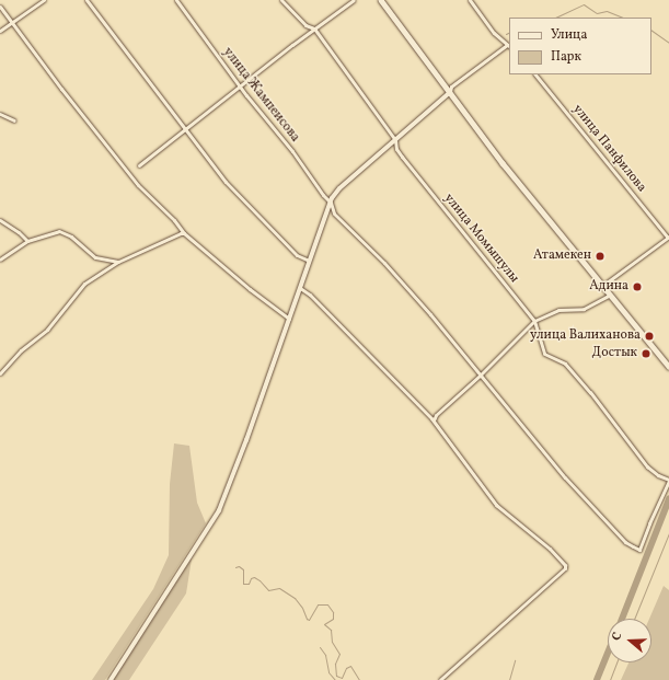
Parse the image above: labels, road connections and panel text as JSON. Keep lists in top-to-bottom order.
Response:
{
  "streets": {
    "street": ["улица Жампеисова", "улица Панфилова", "улица Момышулы"]
  },
  "crossings": [
    ["улица Жампеисова", "улица Момышулы"]
  ],
  "places": [
    "Атамекен",
    "Адина",
    "улица Валиханова",
    "Достык"
  ],
  "legend": ["Улица", "Парк"],
  "north": "left"
}
